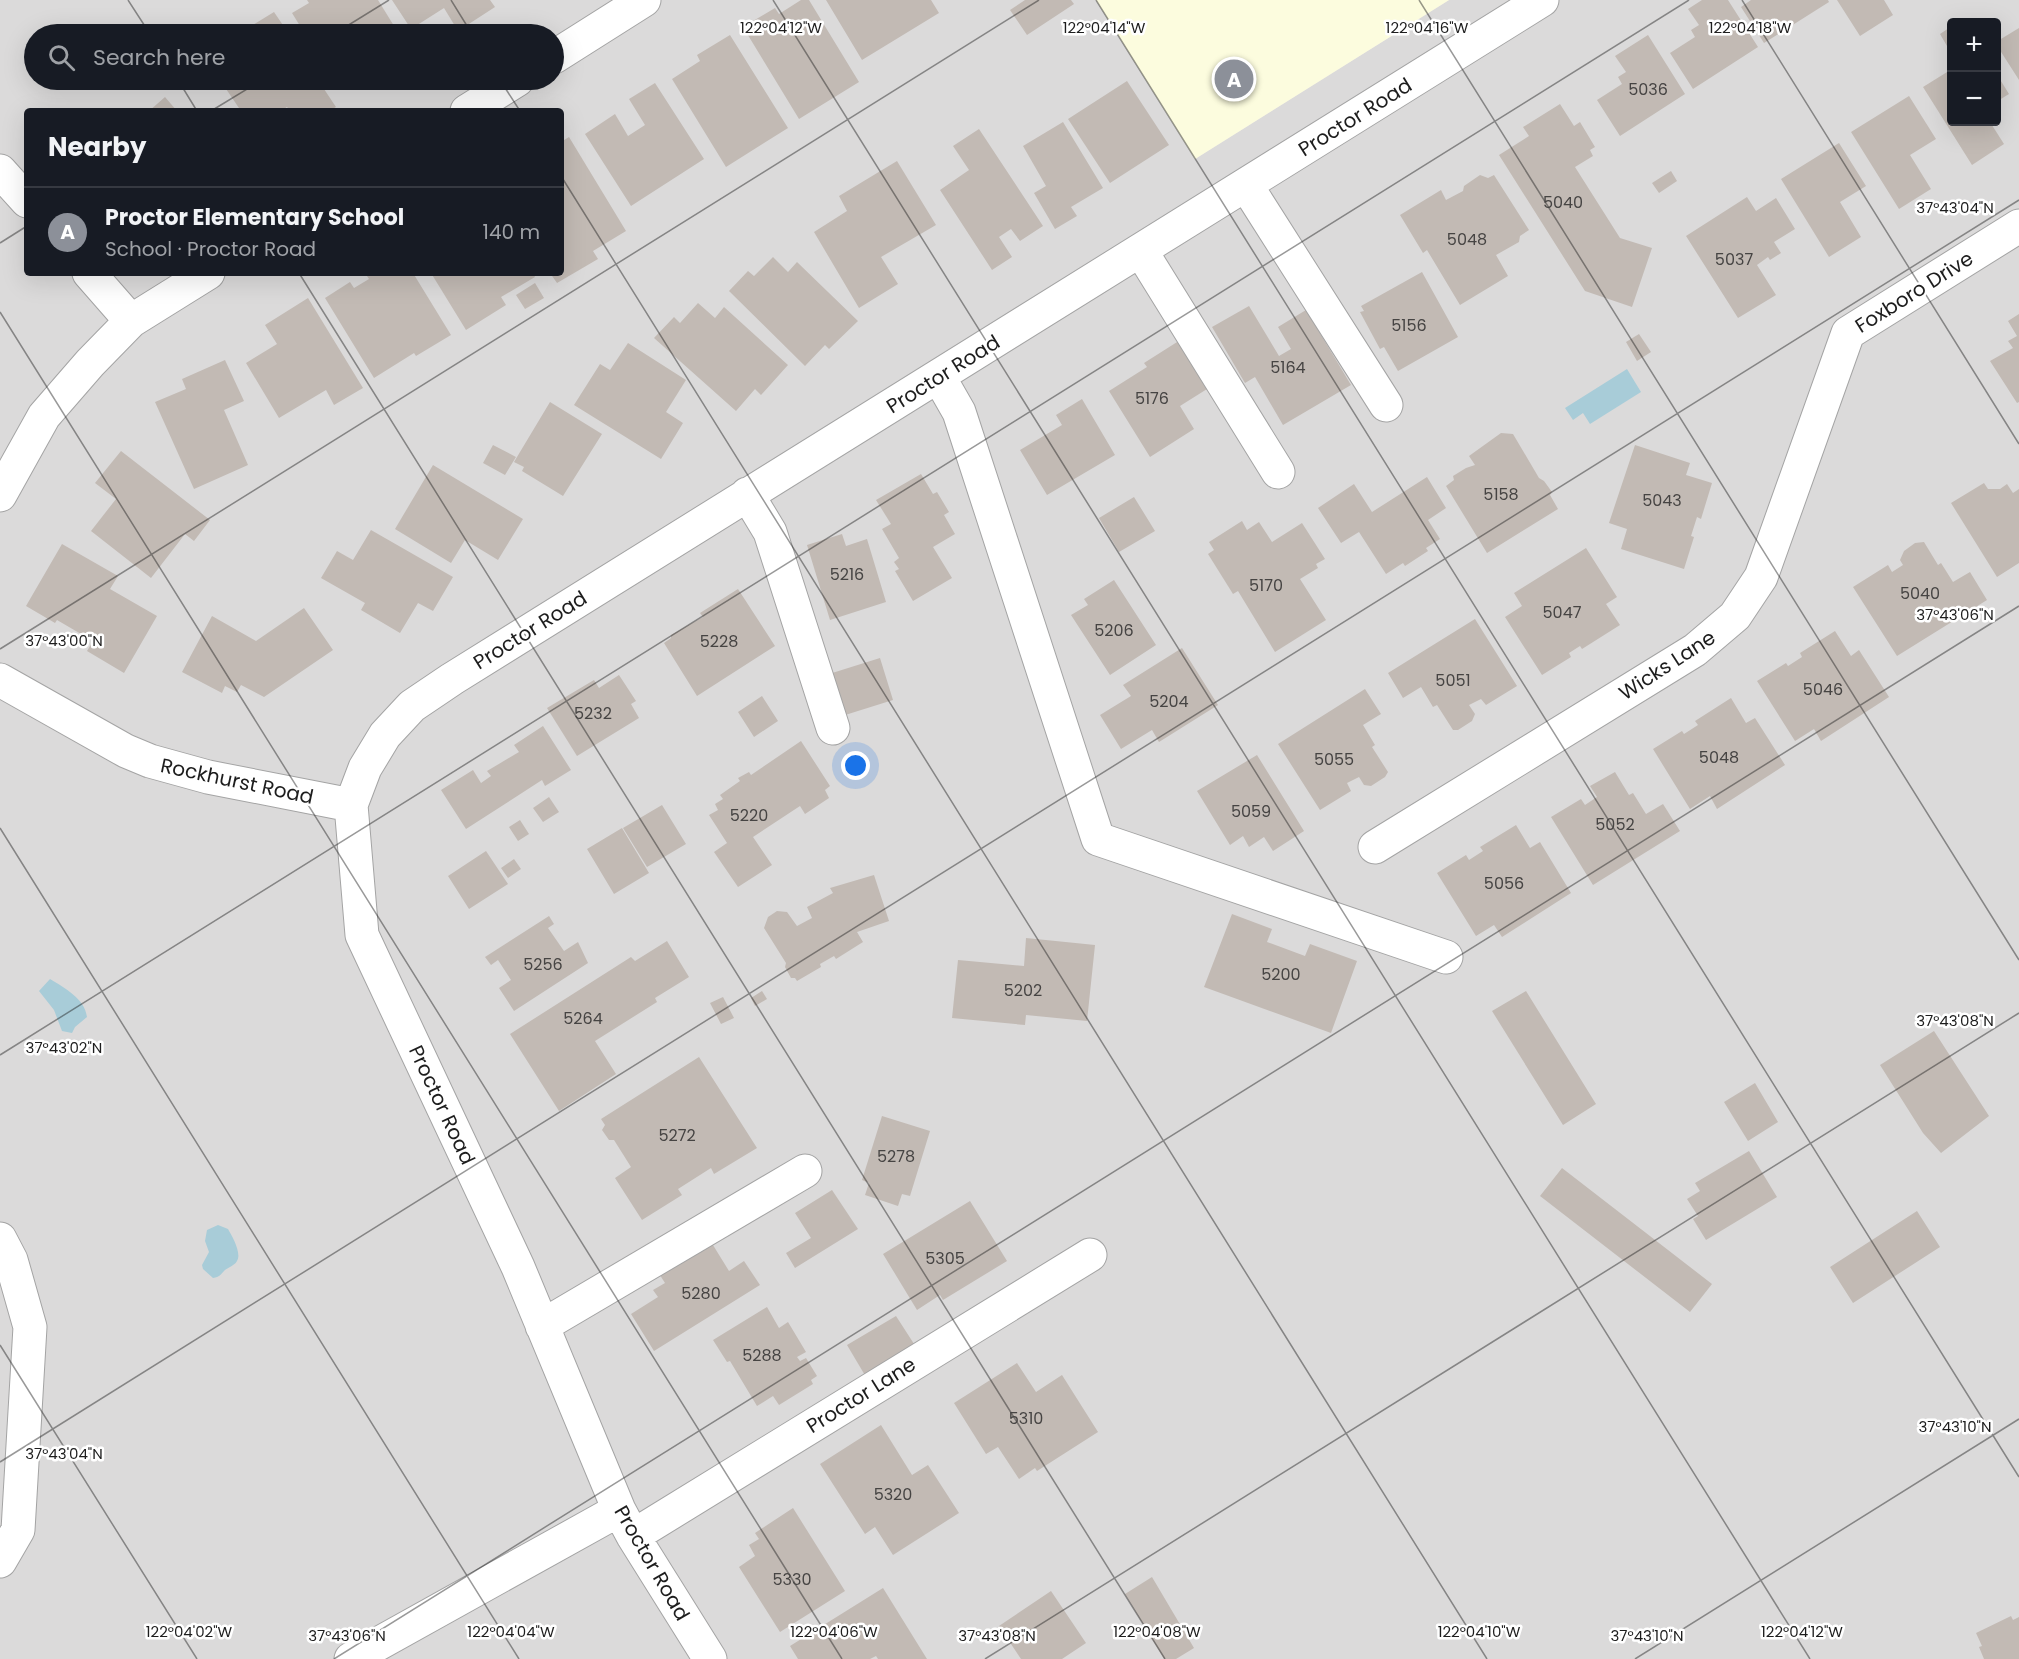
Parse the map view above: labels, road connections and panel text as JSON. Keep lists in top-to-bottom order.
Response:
{
  "streets": {
    "street": [
      "Proctor Road",
      "Foxboro Drive",
      "Wicks Lane",
      "Rockhurst Road",
      "Proctor Lane"
    ]
  },
  "crossings": [
    ["Proctor Road", "Rockhurst Road"],
    ["Proctor Road", "Proctor Lane"],
    ["Foxboro Drive", "Wicks Lane"]
  ],
  "house_numbers": [
    "5036",
    "5040",
    "5048",
    "5037",
    "5156",
    "5164",
    "5176",
    "5158",
    "5043",
    "5216",
    "5170",
    "5040",
    "5047",
    "5206",
    "5228",
    "5051",
    "5046",
    "5204",
    "5232",
    "5048",
    "5055",
    "5059",
    "5220",
    "5052",
    "5056",
    "5256",
    "5200",
    "5202",
    "5264",
    "5272",
    "5278",
    "5305",
    "5280",
    "5288",
    "5310",
    "5320",
    "5330"
  ],
  "page": {
    "map_buttons": ["+", "−"],
    "search": "Search here",
    "pins": "A",
    "heading": "Nearby",
    "list": [
      {
        "mark": "A",
        "name": "Proctor Elementary School",
        "note": "School · Proctor Road",
        "value": "140 m"
      }
    ]
  },
  "coordinates": [
    "122°04'18\"W",
    "122°04'12\"W",
    "122°04'14\"W",
    "122°04'16\"W",
    "37°43'04\"N",
    "37°43'06\"N",
    "37°43'00\"N",
    "37°43'08\"N",
    "37°43'02\"N",
    "37°43'10\"N",
    "122°04'02\"W",
    "122°04'04\"W",
    "122°04'06\"W",
    "122°04'08\"W",
    "122°04'10\"W"
  ]
}
